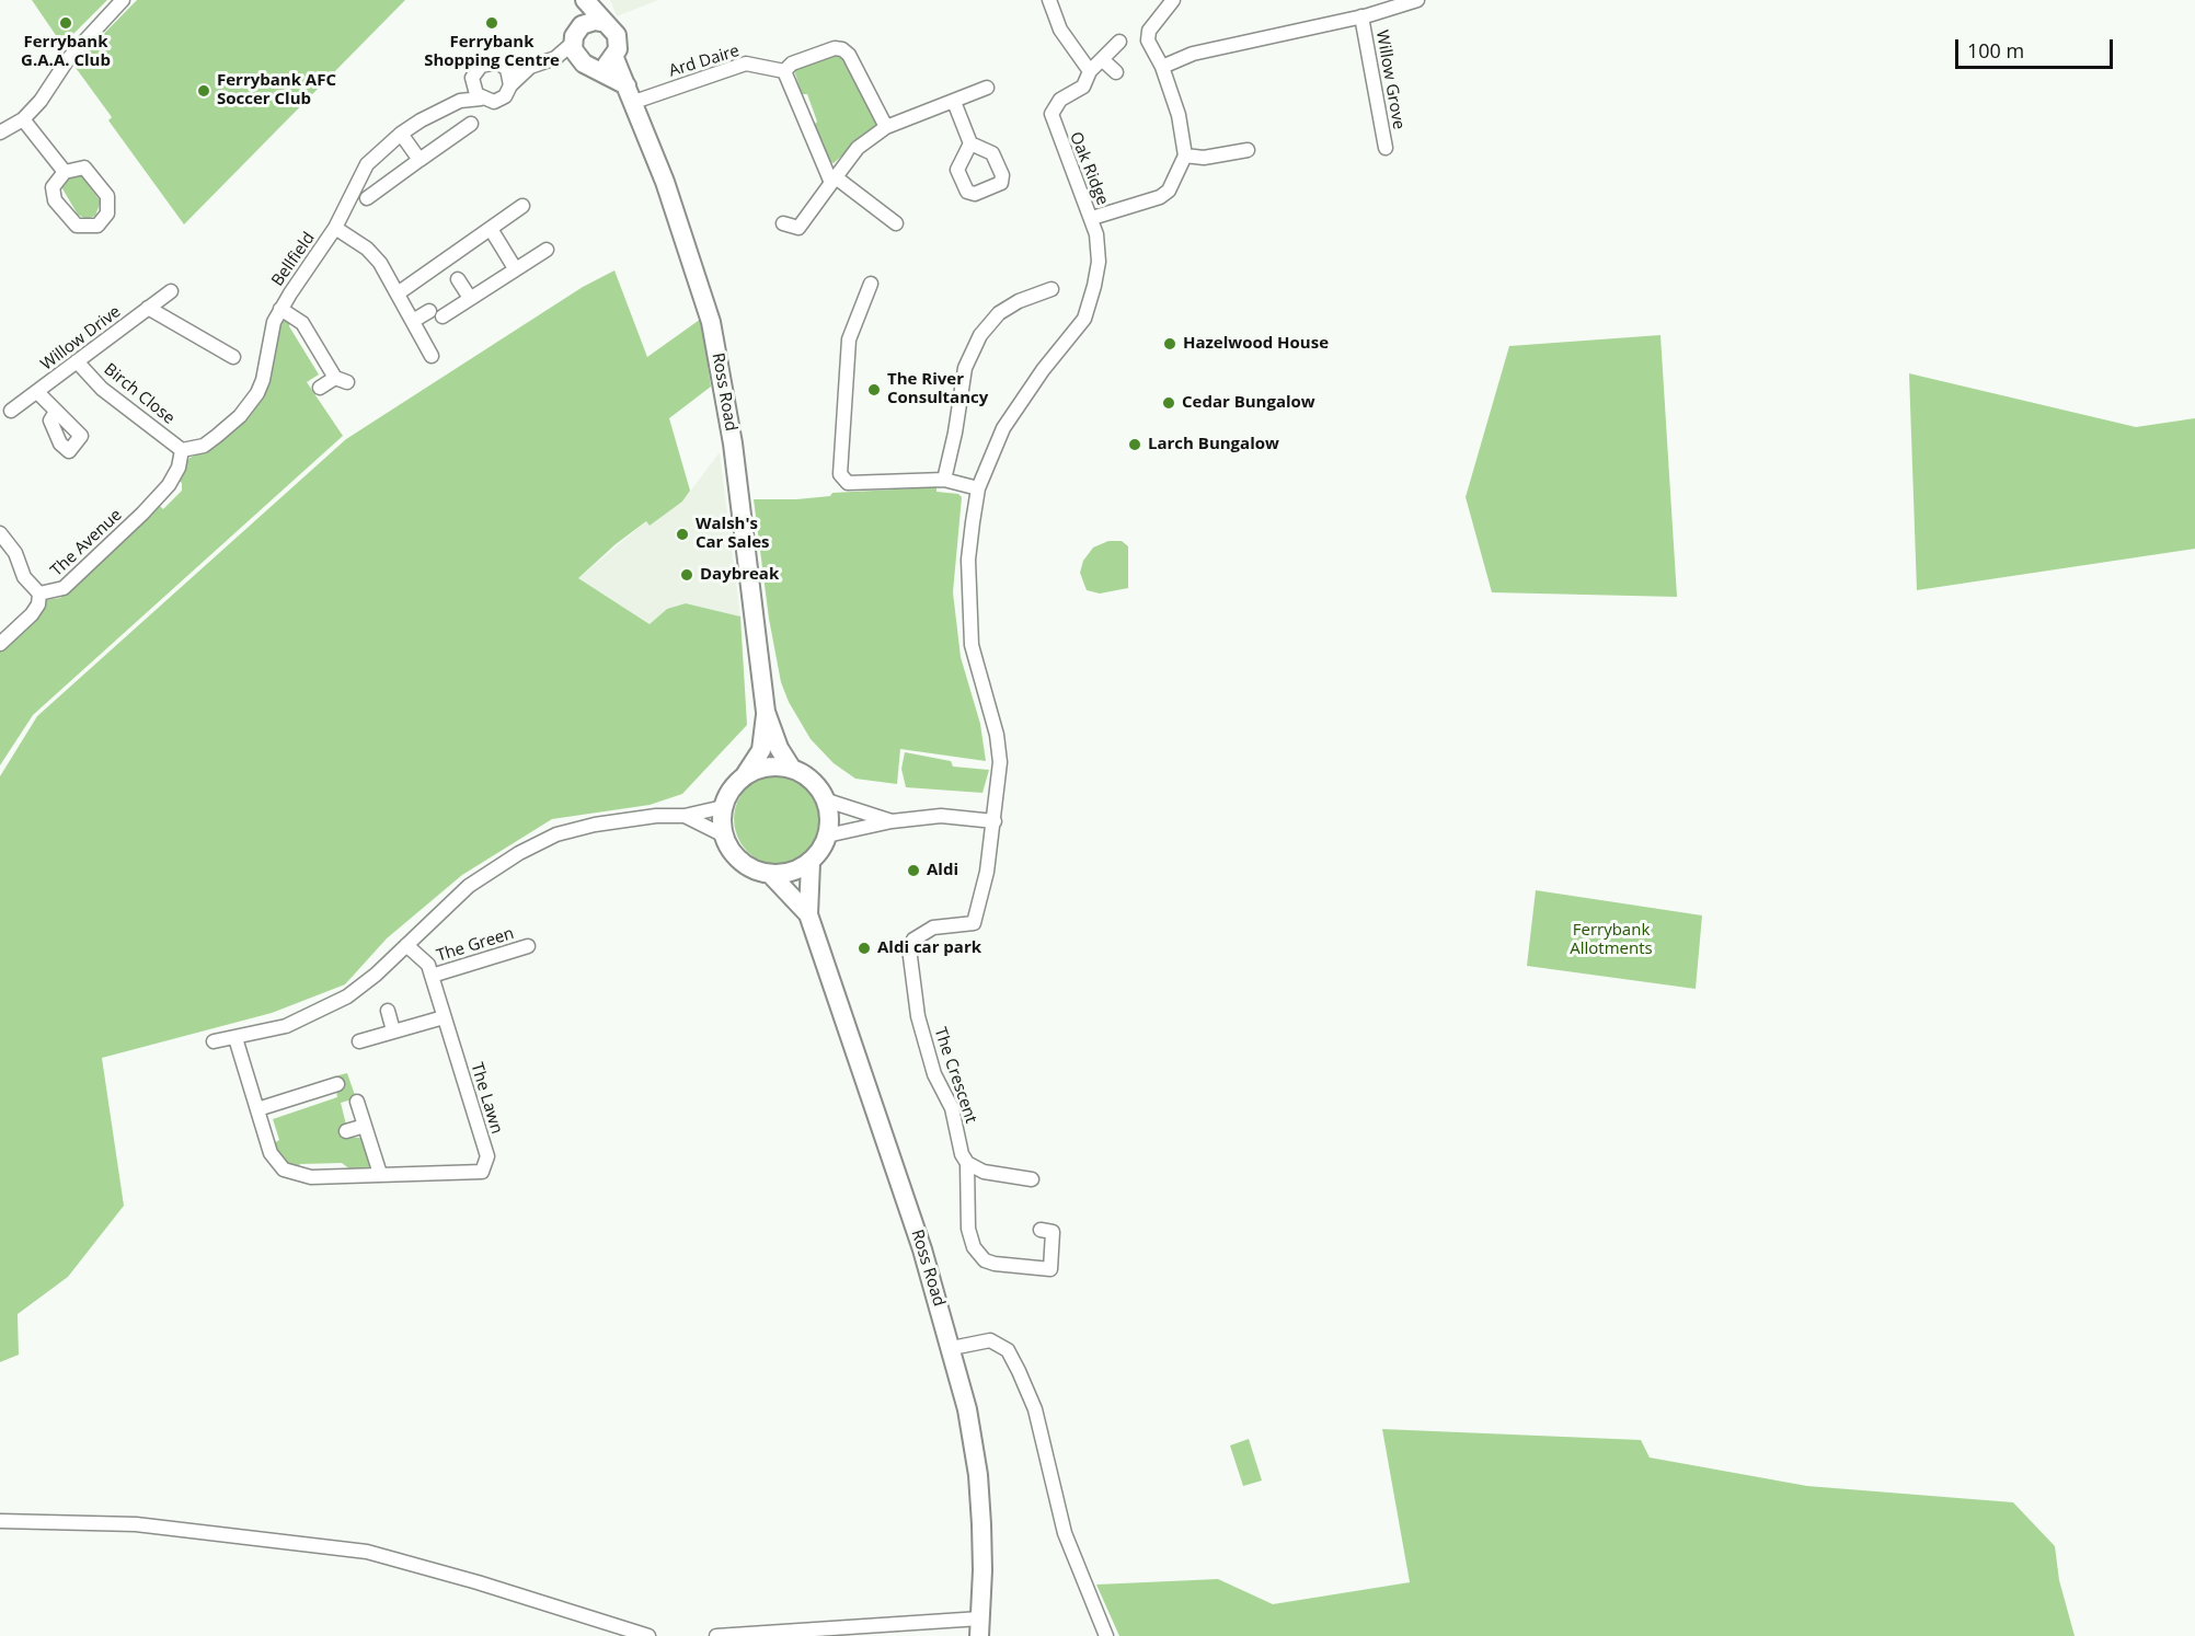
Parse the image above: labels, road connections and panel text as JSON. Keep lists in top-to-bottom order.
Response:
{
  "streets": {
    "main road": ["Ross Road"],
    "street": [
      "Ard Daire",
      "Willow Grove",
      "Oak Ridge",
      "Bellfield",
      "Willow Drive",
      "Birch Close",
      "The Avenue",
      "The Green",
      "The Crescent",
      "The Lawn"
    ]
  },
  "crossings": [
    ["Ard Daire", "Ross Road"],
    ["Bellfield", "Birch Close"],
    ["Bellfield", "The Avenue"],
    ["Willow Drive", "Birch Close"],
    ["Birch Close", "The Avenue"],
    ["The Green", "The Lawn"]
  ],
  "parks": ["Ferrybank Allotments"],
  "places": [
    "Ferrybank G.A.A. Club",
    "Ferrybank Shopping Centre",
    "Ferrybank AFC Soccer Club",
    "Hazelwood House",
    "The River Consultancy",
    "Cedar Bungalow",
    "Larch Bungalow",
    "Walsh's Car Sales",
    "Daybreak",
    "Aldi",
    "Aldi car park"
  ],
  "scale_bar": "100 m"
}
